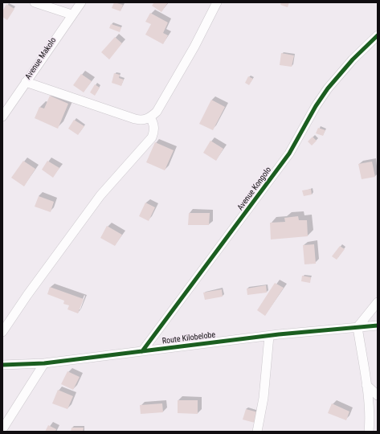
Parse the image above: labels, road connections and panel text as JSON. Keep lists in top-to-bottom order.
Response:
{
  "streets": {
    "street": ["Avenue Makolo", "Avenue Kongolo", "Route Kilobelobe"]
  },
  "crossings": [
    ["Avenue Kongolo", "Route Kilobelobe"]
  ]
}
